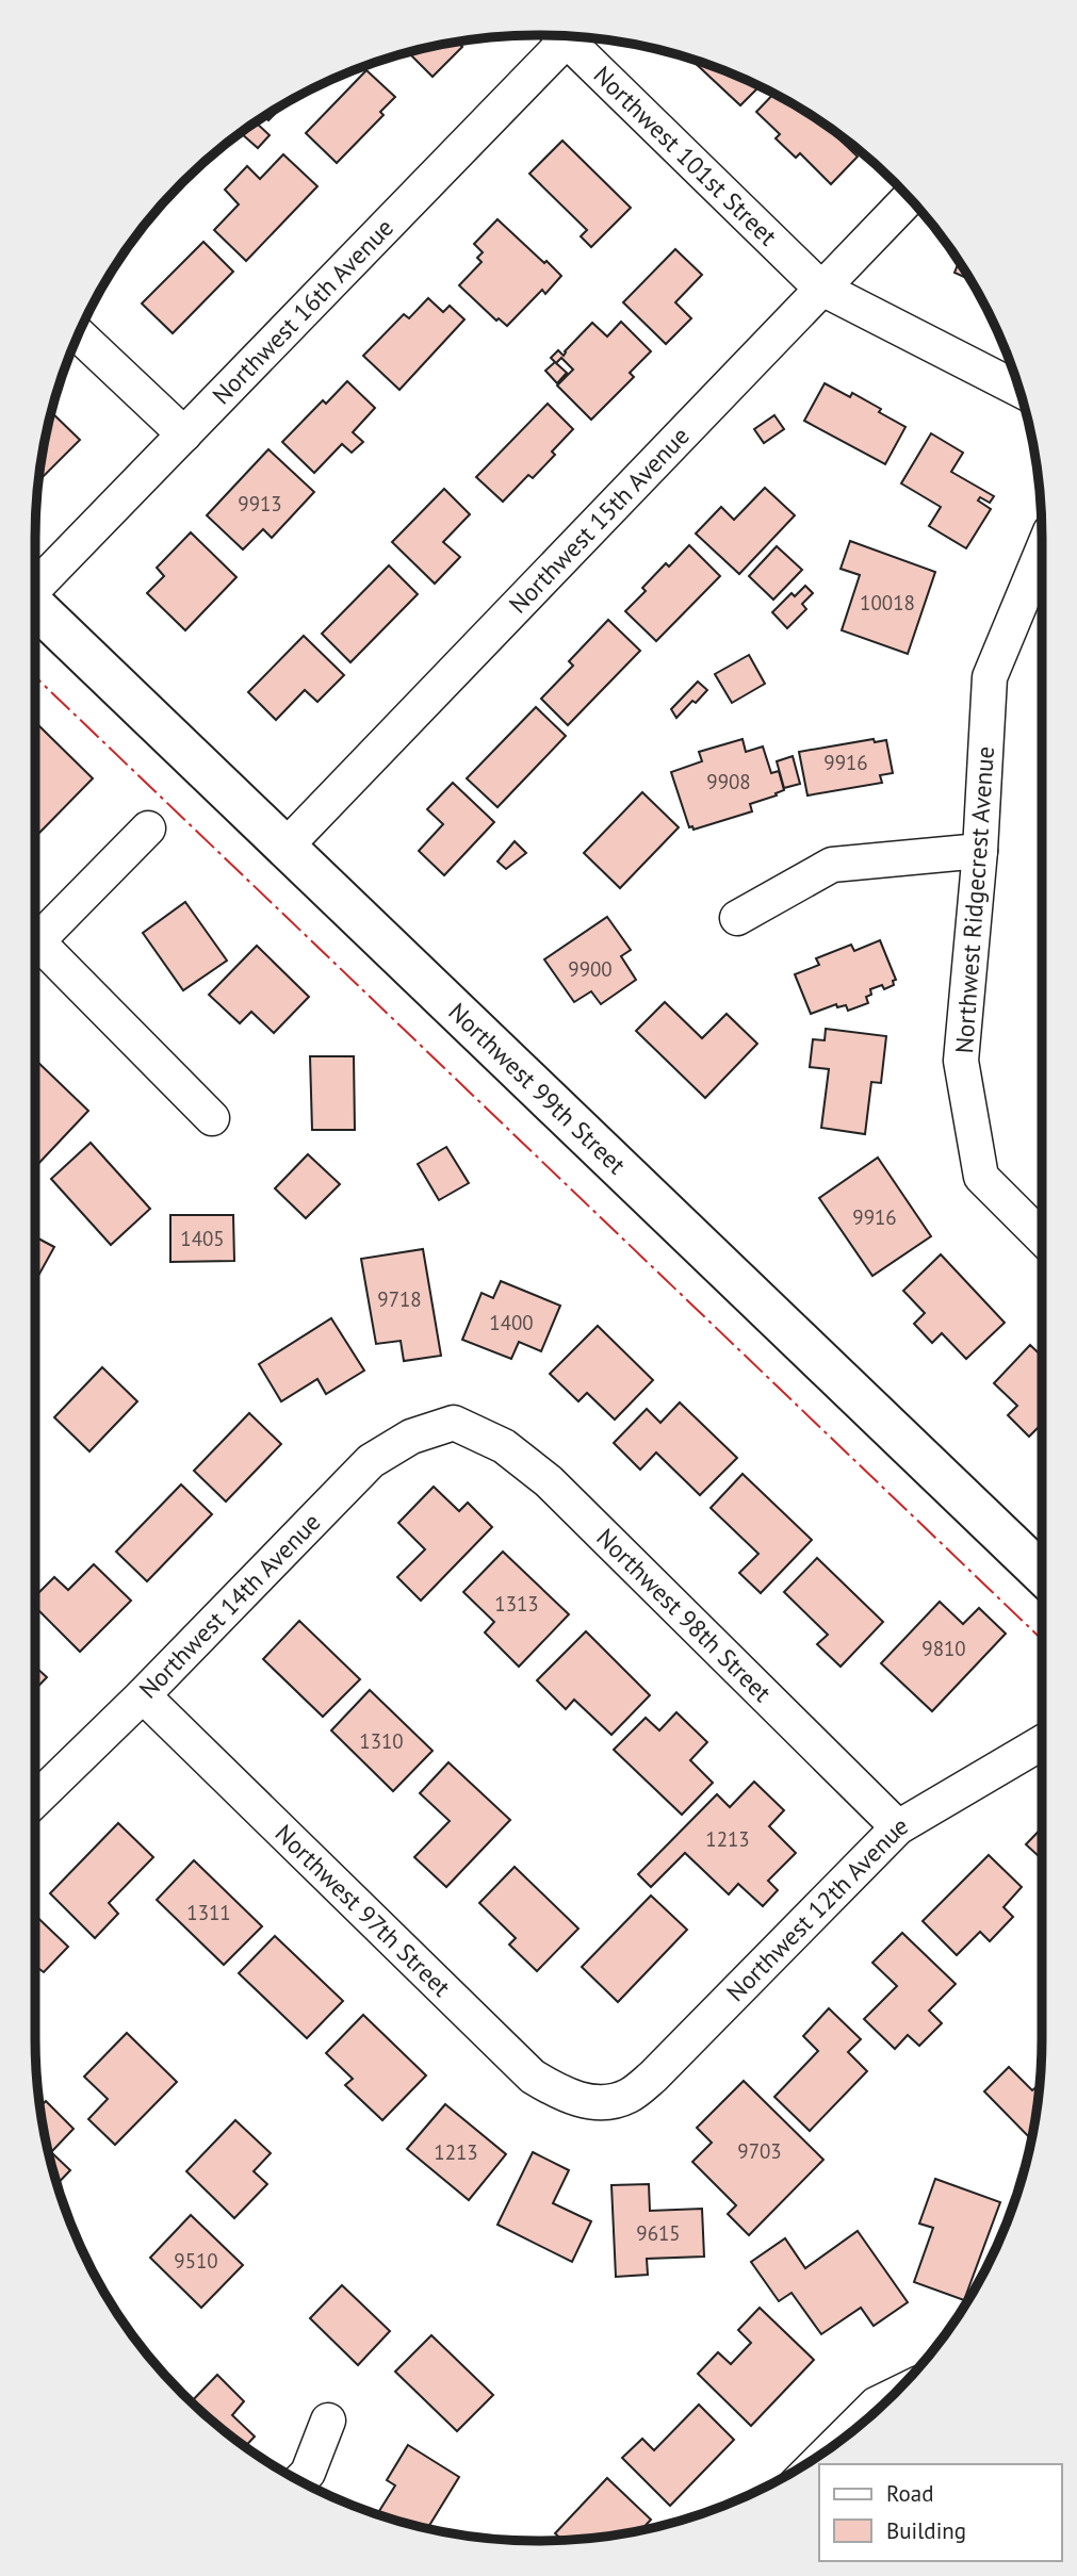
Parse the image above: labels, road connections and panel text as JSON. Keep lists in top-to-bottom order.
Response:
{
  "streets": {
    "main road": ["Northwest 99th Street"],
    "street": [
      "Northwest 101st Street",
      "Northwest 16th Avenue",
      "Northwest 15th Avenue",
      "Northwest Ridgecrest Avenue",
      "Northwest 14th Avenue",
      "Northwest 98th Street",
      "Northwest 97th Street",
      "Northwest 12th Avenue"
    ]
  },
  "crossings": [
    ["Northwest 101st Street", "Northwest 15th Avenue"],
    ["Northwest 15th Avenue", "Northwest 99th Street"],
    ["Northwest 14th Avenue", "Northwest 98th Street"],
    ["Northwest 14th Avenue", "Northwest 97th Street"],
    ["Northwest 98th Street", "Northwest 12th Avenue"],
    ["Northwest 97th Street", "Northwest 12th Avenue"]
  ],
  "house_numbers": [
    "9913",
    "10018",
    "9916",
    "9908",
    "9900",
    "9916",
    "1405",
    "9718",
    "1400",
    "1313",
    "9810",
    "1310",
    "1213",
    "1311",
    "9703",
    "1213",
    "9615",
    "9510"
  ],
  "legend": ["Road", "Building"]
}
